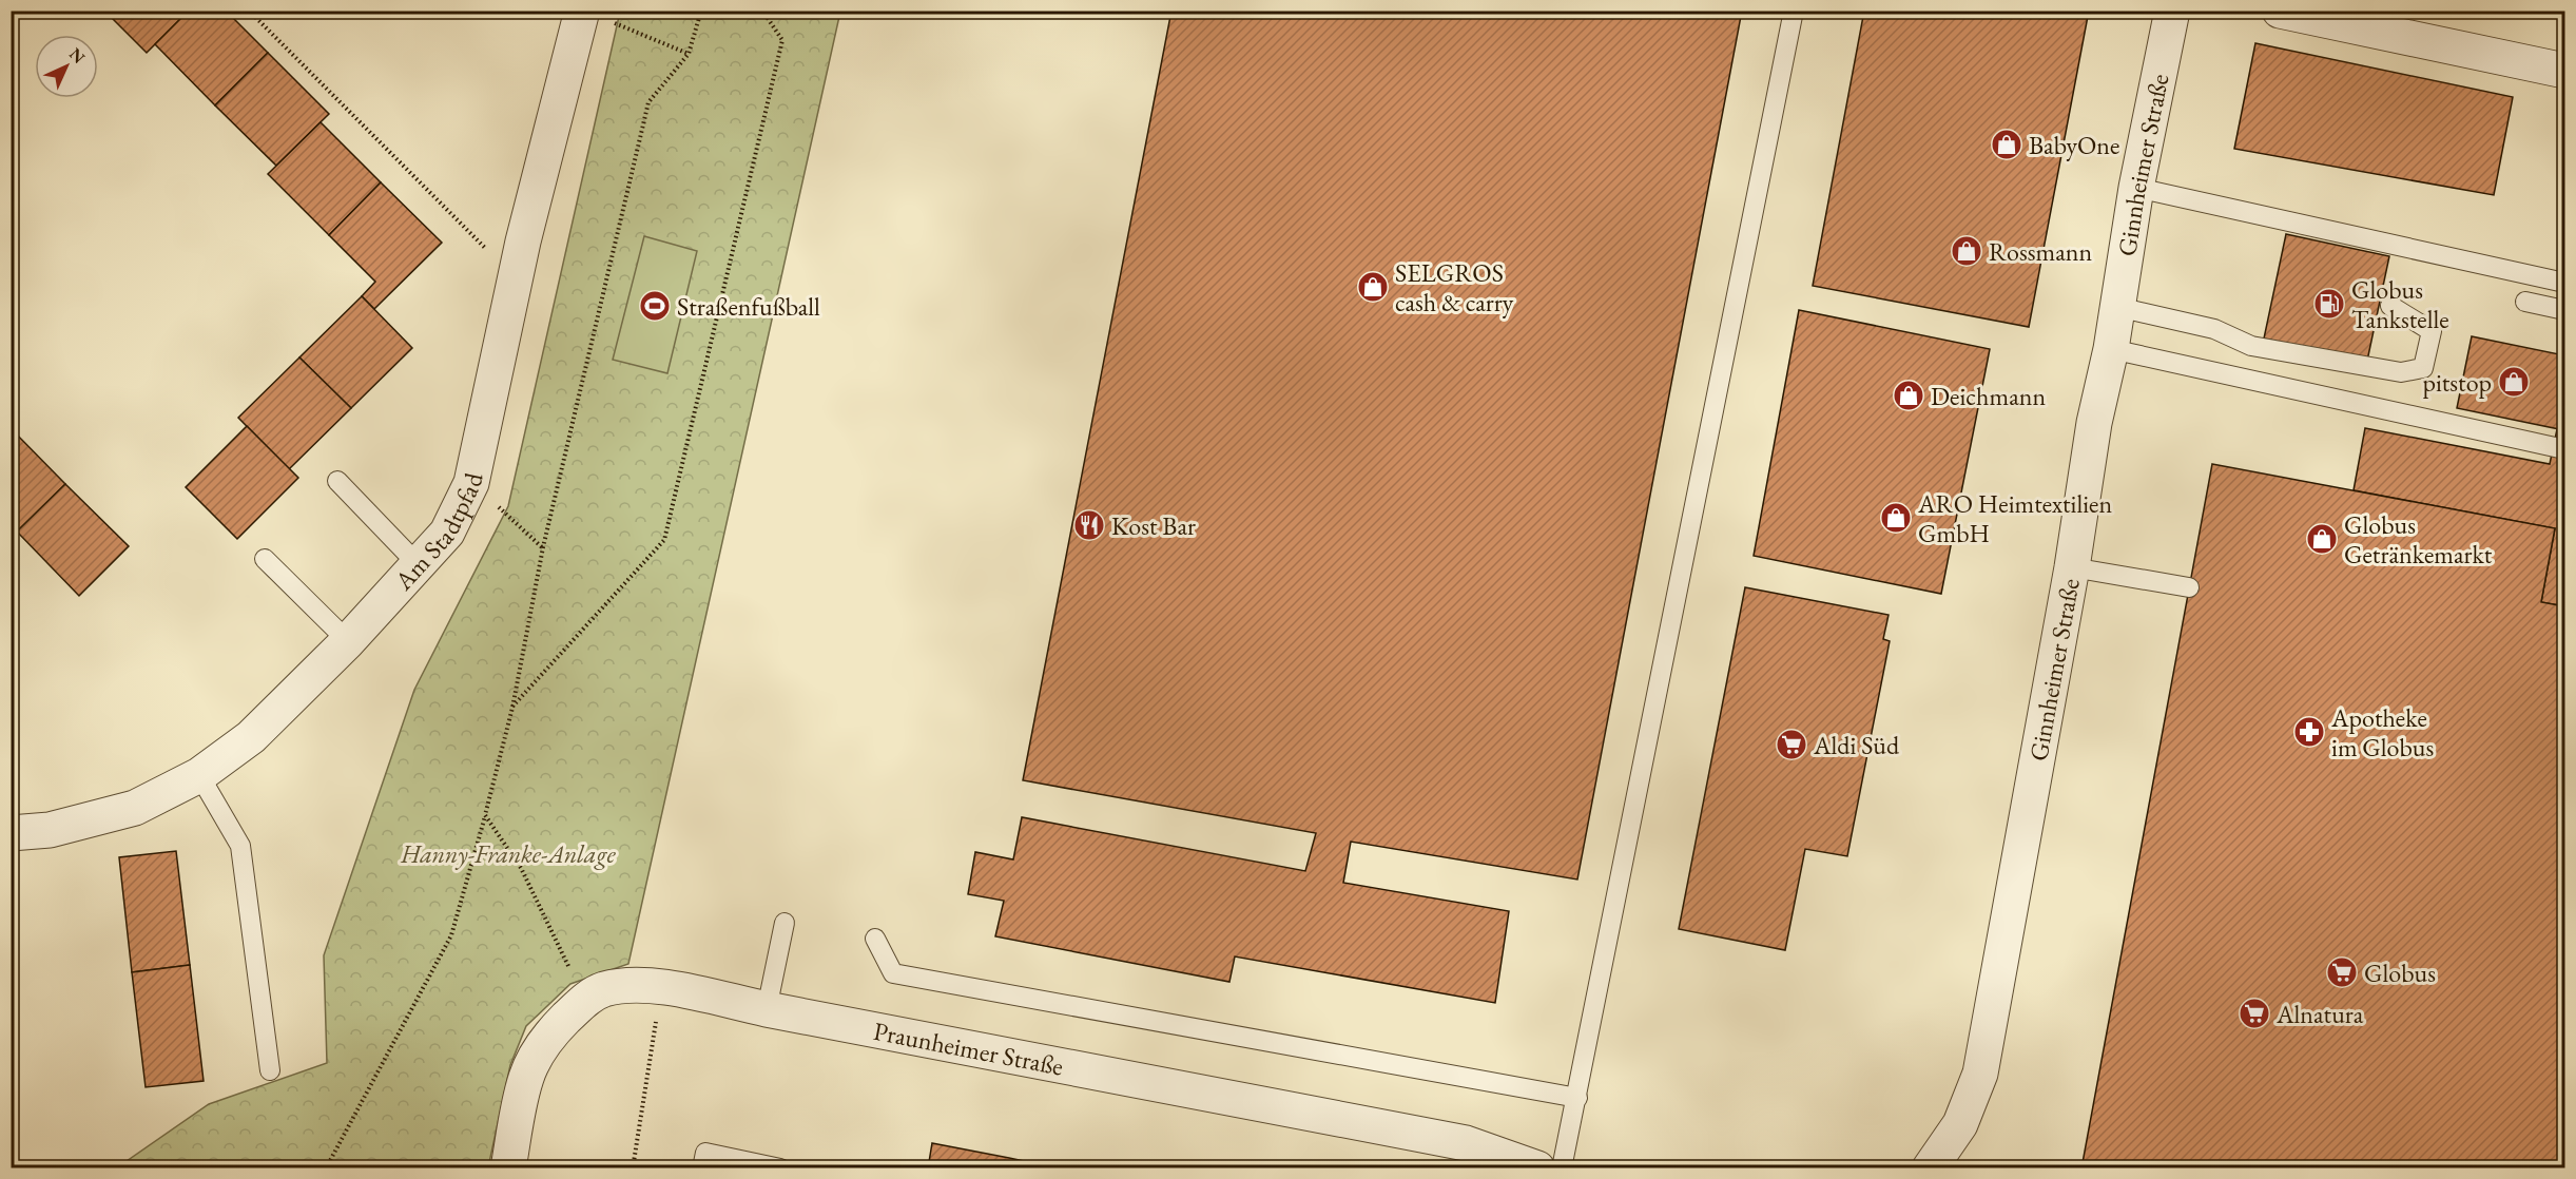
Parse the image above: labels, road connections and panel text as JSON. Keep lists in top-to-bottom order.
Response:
{
  "streets": {
    "street": ["Ginnheimer Straße", "Am Stadtpfad", "Praunheimer Straße"]
  },
  "parks": ["Hanny-Franke-Anlage"],
  "places": {
    "shop": [
      "BabyOne",
      "Rossmann",
      "SELGROS cash & carry",
      "pitstop",
      "Deichmann",
      "ARO Heimtextilien GmbH",
      "Globus Getränkemarkt"
    ],
    "fuel station": ["Globus Tankstelle"],
    "sports": ["Straßenfußball"],
    "restaurant": ["Kost Bar"],
    "pharmacy": ["Apotheke im Globus"],
    "supermarket": ["Aldi Süd", "Globus", "Alnatura"]
  },
  "north": "top right"
}
